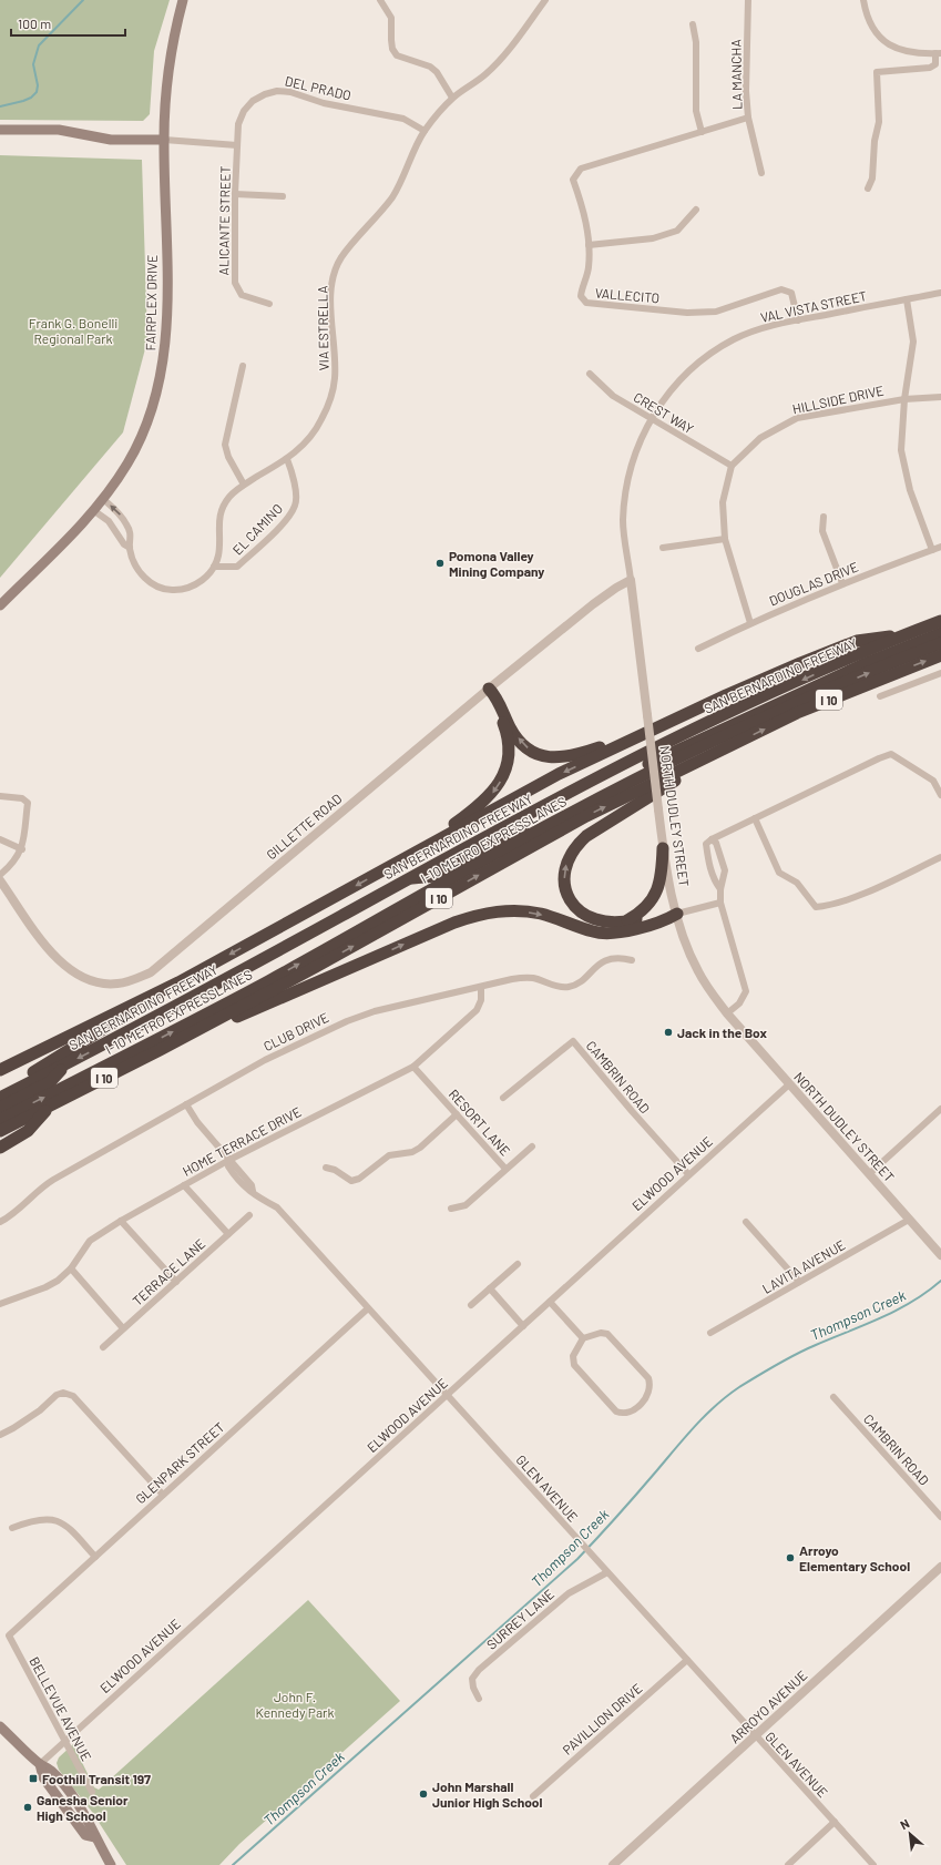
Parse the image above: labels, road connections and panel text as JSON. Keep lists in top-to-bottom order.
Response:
{
  "streets": {
    "highway": ["SAN BERNARDINO FREEWAY", "I 10", "I-10 METRO EXPRESSLANES"],
    "main road": ["FAIRPLEX DRIVE"],
    "street": [
      "LA MANCHA",
      "DEL PRADO",
      "ALICANTE STREET",
      "VALLECITO",
      "VAL VISTA STREET",
      "VIA ESTRELLA",
      "HILLSIDE DRIVE",
      "CREST WAY",
      "EL CAMINO",
      "DOUGLAS DRIVE",
      "NORTH DUDLEY STREET",
      "GILLETTE ROAD",
      "CLUB DRIVE",
      "CAMBRIN ROAD",
      "RESORT LANE",
      "HOME TERRACE DRIVE",
      "ELWOOD AVENUE",
      "LAVITA AVENUE",
      "TERRACE LANE",
      "GLENPARK STREET",
      "GLEN AVENUE",
      "SURREY LANE",
      "ARROYO AVENUE",
      "BELLEVUE AVENUE",
      "PAVILLION DRIVE"
    ]
  },
  "crossings": [
    ["LA MANCHA", "VALLECITO"],
    ["DEL PRADO", "ALICANTE STREET"],
    ["DEL PRADO", "VIA ESTRELLA"],
    ["VALLECITO", "VAL VISTA STREET"],
    ["VAL VISTA STREET", "CREST WAY"],
    ["VAL VISTA STREET", "NORTH DUDLEY STREET"],
    ["VAL VISTA STREET", "GILLETTE ROAD"],
    ["VIA ESTRELLA", "EL CAMINO"],
    ["HILLSIDE DRIVE", "CREST WAY"],
    ["SAN BERNARDINO FREEWAY", "I-10 METRO EXPRESSLANES"],
    ["NORTH DUDLEY STREET", "GILLETTE ROAD"],
    ["NORTH DUDLEY STREET", "ELWOOD AVENUE"],
    ["NORTH DUDLEY STREET", "LAVITA AVENUE"],
    ["CLUB DRIVE", "HOME TERRACE DRIVE"],
    ["CLUB DRIVE", "GLEN AVENUE"],
    ["CAMBRIN ROAD", "ELWOOD AVENUE"],
    ["RESORT LANE", "HOME TERRACE DRIVE"],
    ["HOME TERRACE DRIVE", "GLEN AVENUE"],
    ["ELWOOD AVENUE", "GLEN AVENUE"],
    ["ELWOOD AVENUE", "BELLEVUE AVENUE"],
    ["GLENPARK STREET", "GLEN AVENUE"],
    ["GLENPARK STREET", "BELLEVUE AVENUE"],
    ["GLEN AVENUE", "SURREY LANE"],
    ["GLEN AVENUE", "ARROYO AVENUE"],
    ["GLEN AVENUE", "PAVILLION DRIVE"]
  ],
  "water": ["Thompson Creek"],
  "parks": ["Frank G. Bonelli Regional Park", "John F. Kennedy Park"],
  "places": {
    "other": [
      "Pomona Valley Mining Company",
      "Jack in the Box",
      "Arroyo Elementary School",
      "John Marshall Junior High School",
      "Ganesha Senior High School"
    ],
    "transit": ["Foothill Transit 197"]
  },
  "scale_bar": "100 m",
  "north": "top left"
}
